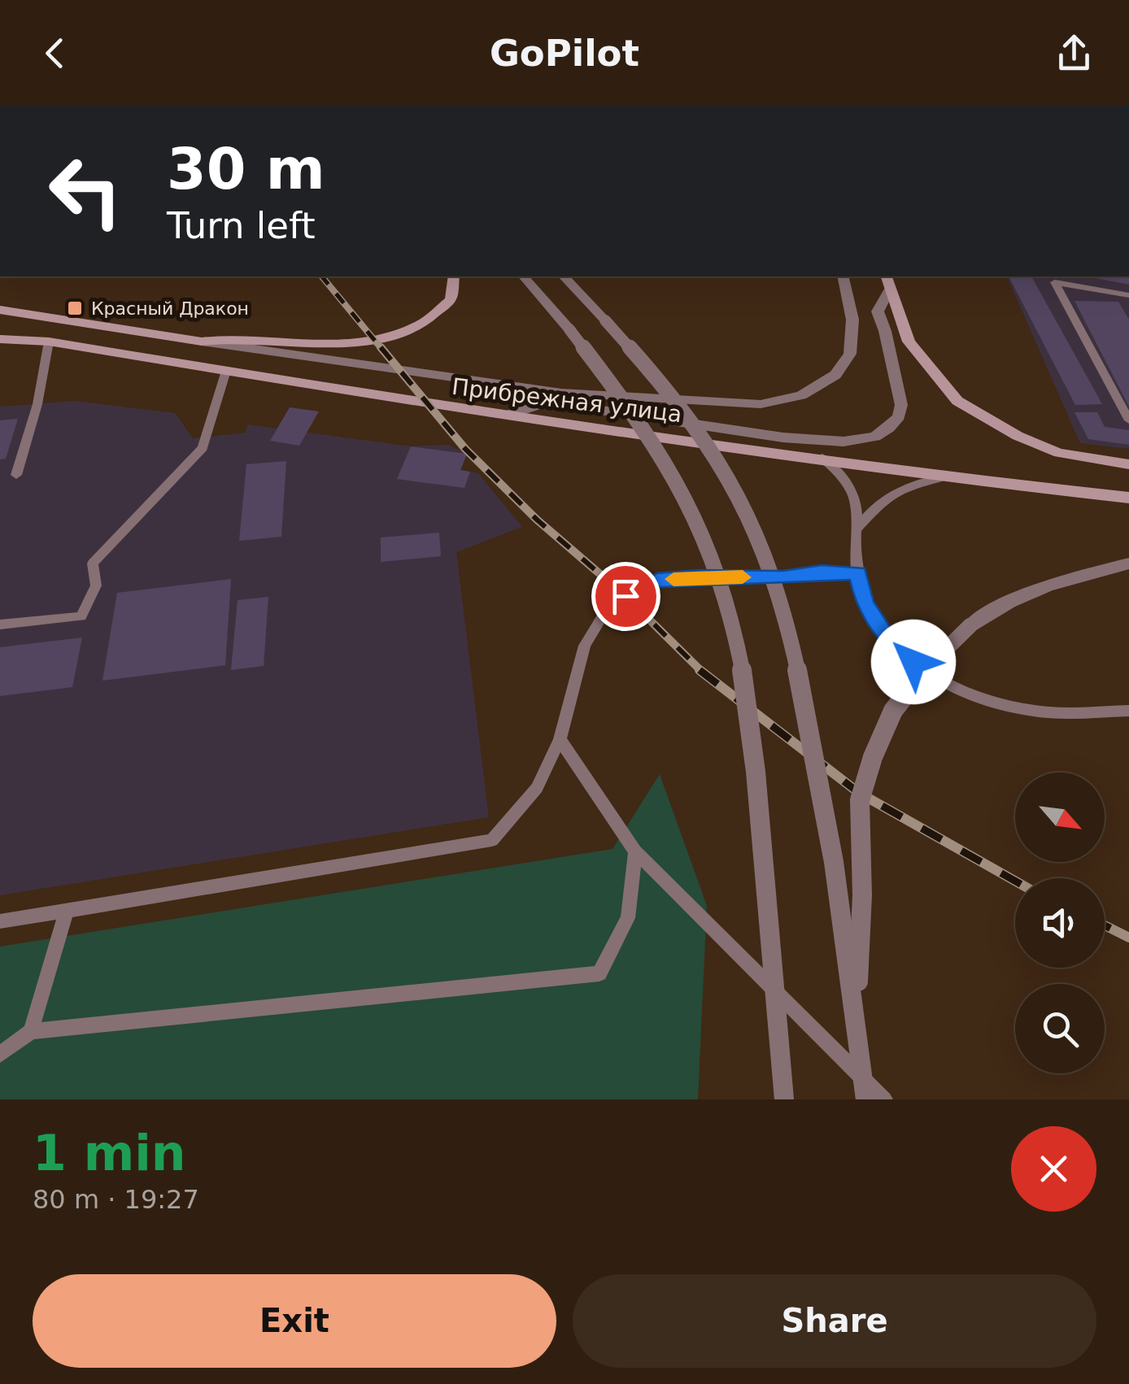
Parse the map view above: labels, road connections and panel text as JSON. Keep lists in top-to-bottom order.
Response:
{
  "streets": {
    "main road": ["Прибрежная улица"]
  },
  "places": {
    "transit": ["Красный Дракон"]
  },
  "north": "bottom right",
  "page": {
    "header": "GoPilot",
    "turn": ["30 m", "Turn left"],
    "heading": ["1 min", "80 m · 19:27"],
    "buttons": ["Exit", "Share"]
  }
}
